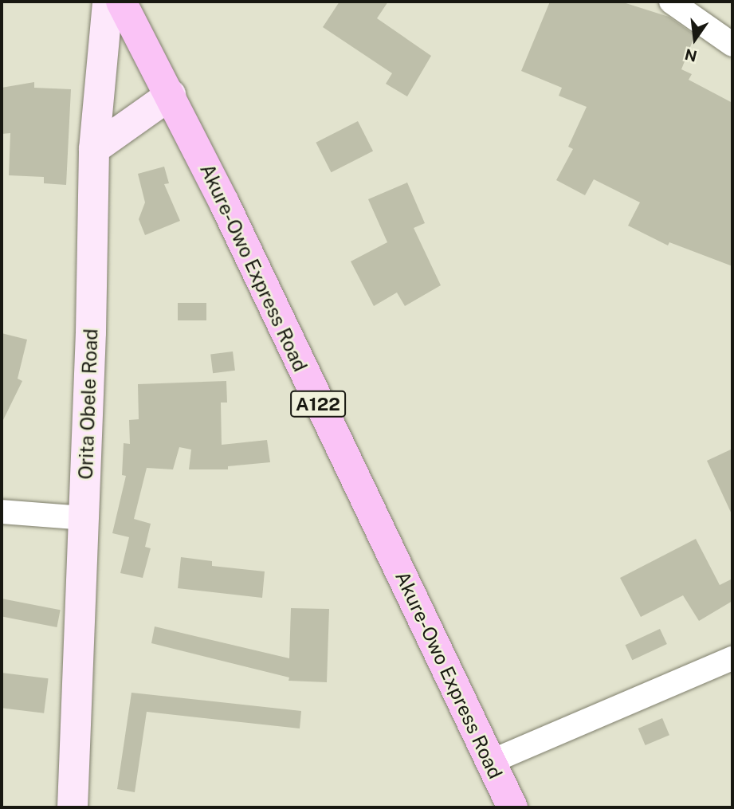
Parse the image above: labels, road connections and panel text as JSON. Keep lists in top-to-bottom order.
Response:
{
  "streets": {
    "highway": ["Akure-Owo Express Road", "A122"],
    "main road": ["Orita Obele Road"]
  },
  "north": "bottom"
}
